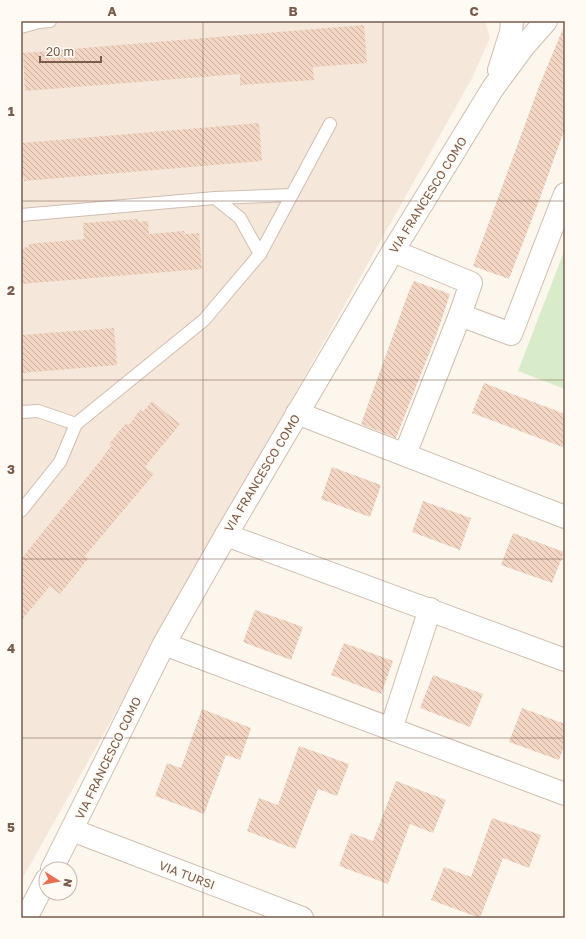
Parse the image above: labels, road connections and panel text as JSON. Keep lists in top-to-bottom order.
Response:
{
  "streets": {
    "street": ["VIA FRANCESCO COMO", "VIA TURSI"]
  },
  "crossings": [
    ["VIA FRANCESCO COMO", "VIA TURSI"]
  ],
  "scale_bar": "20 m",
  "north": "right",
  "grid": {
    "columns": ["A", "B", "C"],
    "rows": [
      "1",
      "2",
      "3",
      "4",
      "5"
    ]
  }
}
